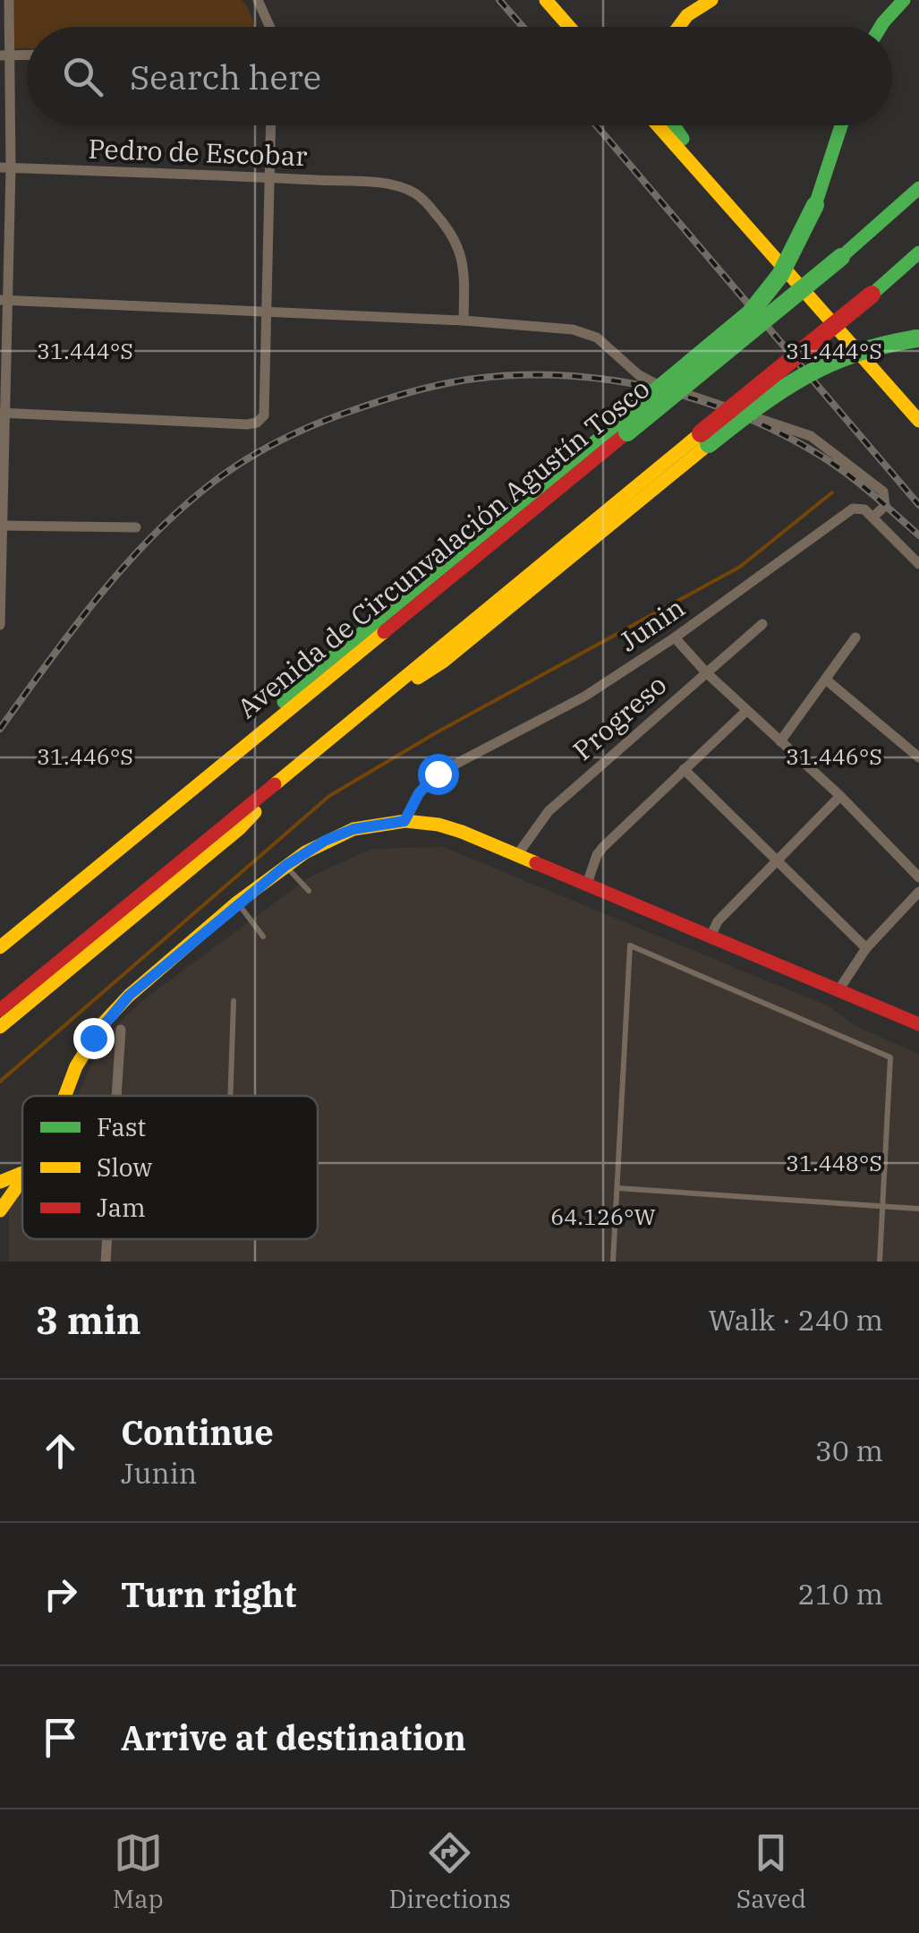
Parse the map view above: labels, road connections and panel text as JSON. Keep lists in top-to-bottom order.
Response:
{
  "streets": {
    "main road": ["Avenida de Circunvalación Agustín Tosco"],
    "street": ["Pedro de Escobar", "Junin", "Progreso"]
  },
  "legend": ["Fast", "Slow", "Jam"],
  "page": {
    "search": "Search here",
    "heading": ["3 min", "Walk · 240 m"],
    "list": [
      ["Continue", "Junin", "30 m"],
      ["Turn right", "210 m"],
      "Arrive at destination"
    ],
    "nav": ["Map", "Directions", "Saved"]
  },
  "coordinates": [
    "31.444°S",
    "31.446°S",
    "31.448°S",
    "64.126°W"
  ]
}
